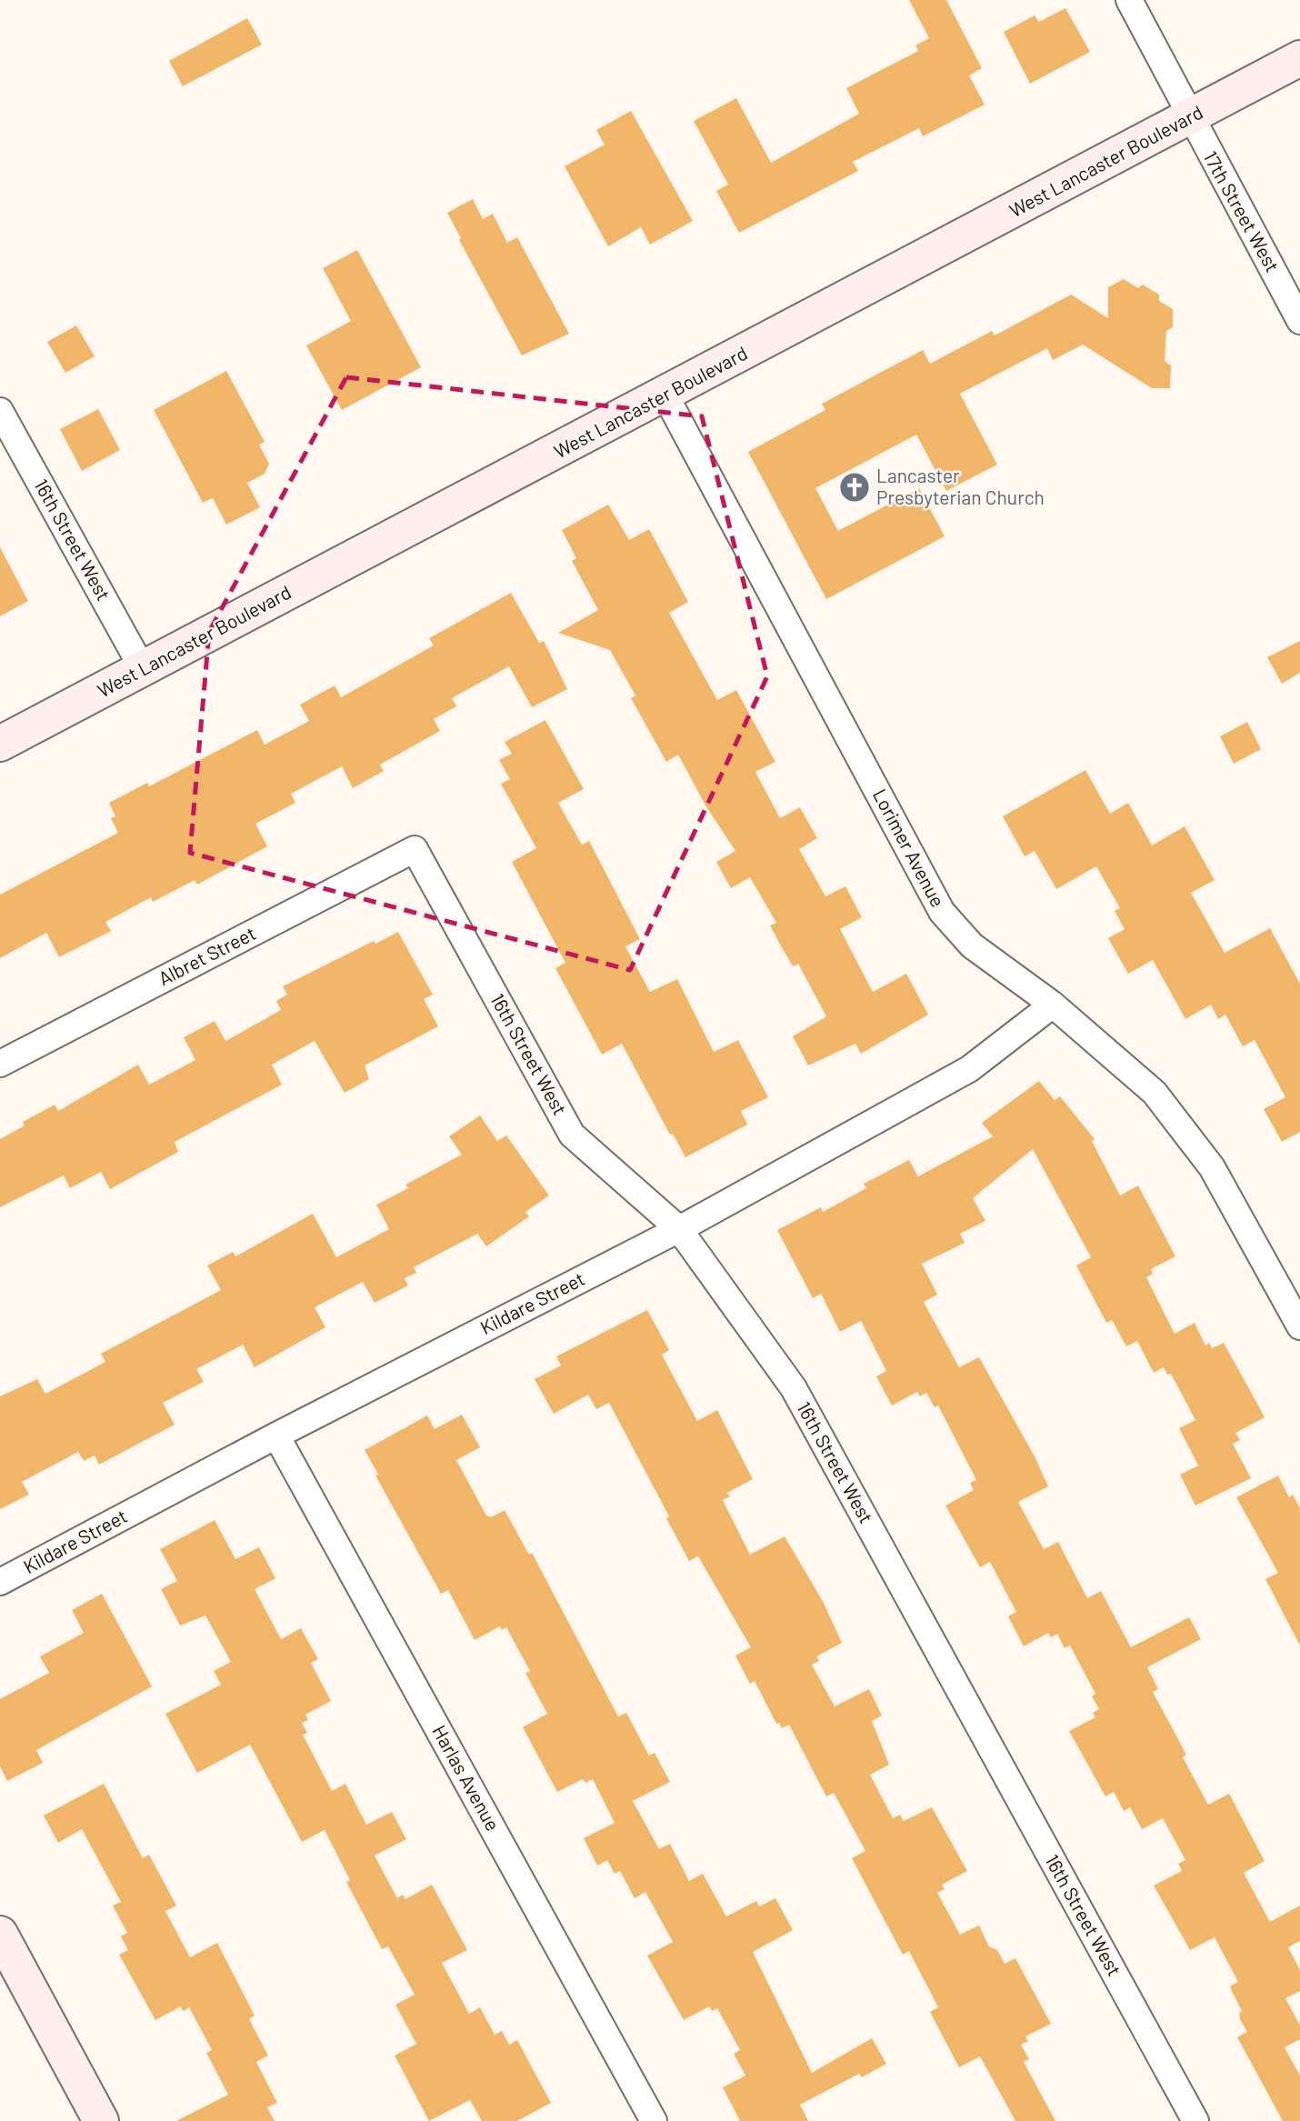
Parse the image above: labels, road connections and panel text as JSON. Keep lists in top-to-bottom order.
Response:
{
  "streets": {
    "street": [
      "West Lancaster Boulevard",
      "17th Street West",
      "16th Street West",
      "Lorimer Avenue",
      "Albret Street",
      "Kildare Street",
      "Harlas Avenue"
    ]
  },
  "crossings": [
    ["West Lancaster Boulevard", "17th Street West"],
    ["West Lancaster Boulevard", "16th Street West"],
    ["West Lancaster Boulevard", "Lorimer Avenue"],
    ["16th Street West", "Albret Street"],
    ["16th Street West", "Kildare Street"],
    ["Lorimer Avenue", "Kildare Street"],
    ["Kildare Street", "Harlas Avenue"]
  ],
  "places": {
    "church": ["Lancaster Presbyterian Church"]
  }
}
